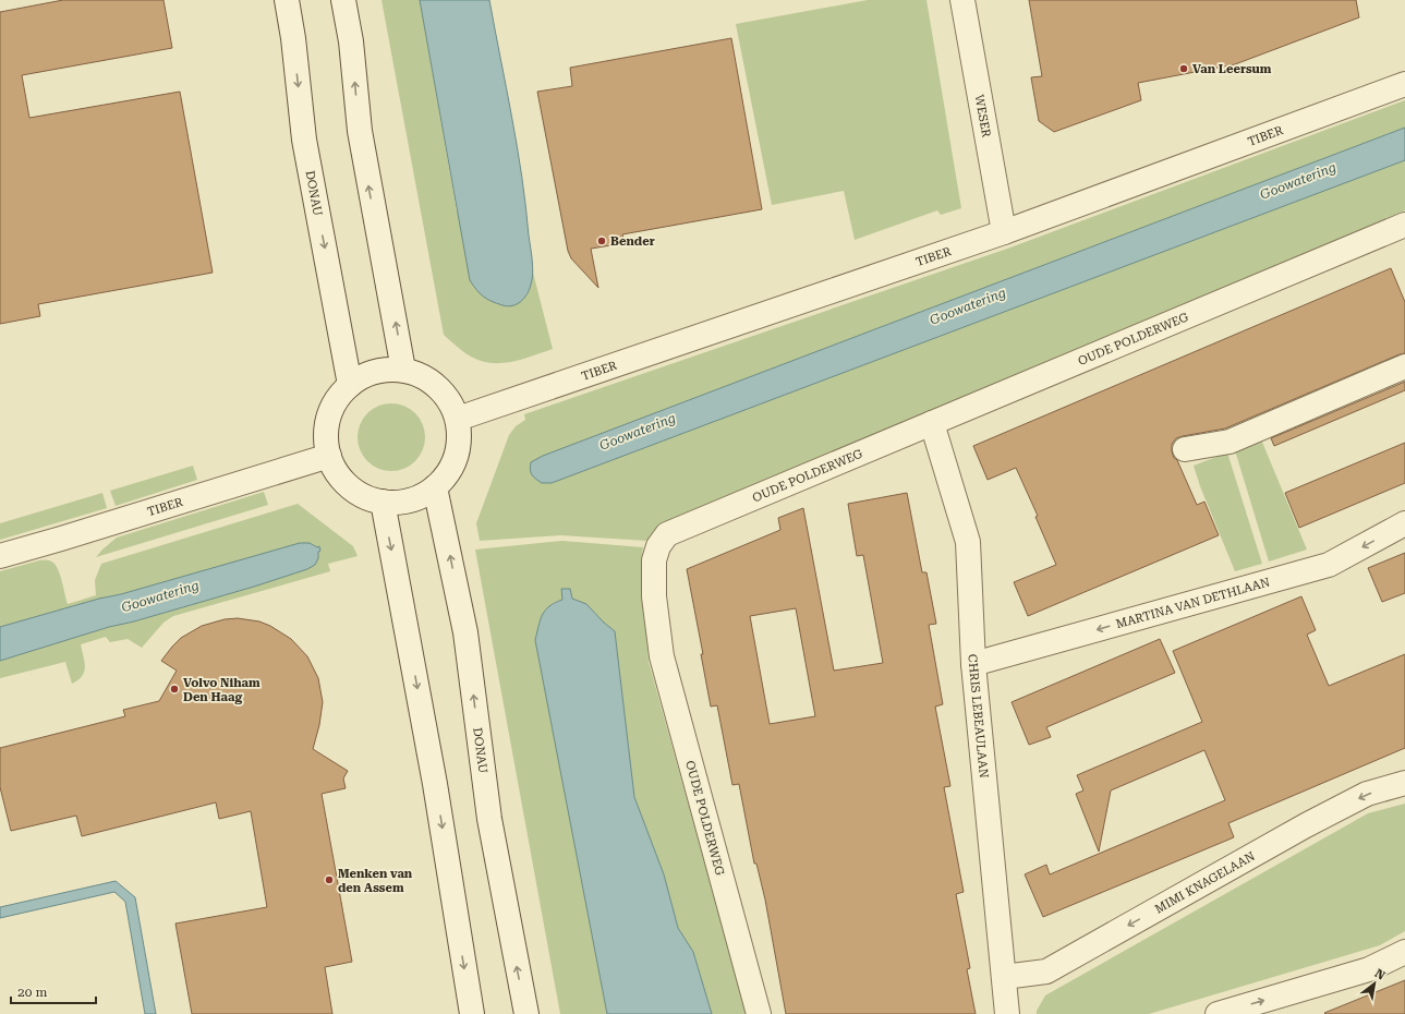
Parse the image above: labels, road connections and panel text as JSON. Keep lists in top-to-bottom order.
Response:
{
  "streets": {
    "street": [
      "WESER",
      "TIBER",
      "DONAU",
      "OUDE POLDERWEG",
      "MARTINA VAN DETHLAAN",
      "CHRIS LEBEAULAAN",
      "MIMI KNAGELAAN"
    ]
  },
  "crossings": [
    ["WESER", "TIBER"],
    ["TIBER", "DONAU"],
    ["OUDE POLDERWEG", "CHRIS LEBEAULAAN"],
    ["MARTINA VAN DETHLAAN", "CHRIS LEBEAULAAN"],
    ["CHRIS LEBEAULAAN", "MIMI KNAGELAAN"]
  ],
  "water": ["Goowatering"],
  "places": [
    "Van Leersum",
    "Bender",
    "Volvo Niham Den Haag",
    "Menken van den Assem"
  ],
  "scale_bar": "20 m",
  "north": "top right"
}
